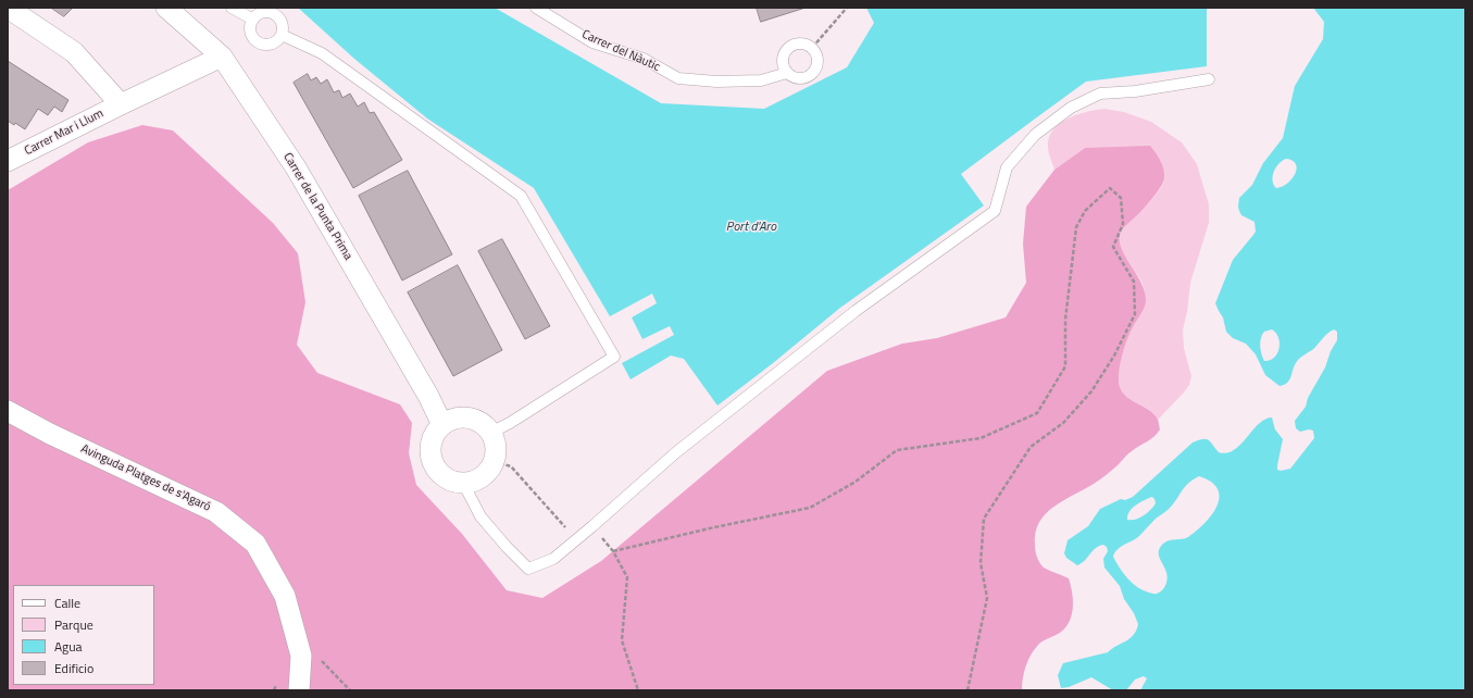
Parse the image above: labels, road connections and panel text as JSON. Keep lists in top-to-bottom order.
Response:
{
  "streets": {
    "street": ["Carrer Mar i Llum", "Carrer de la Punta Prima", "Avinguda Platges de s'Agaró"],
    "lane": ["Carrer del Nàutic"]
  },
  "crossings": [
    ["Carrer Mar i Llum", "Carrer de la Punta Prima"]
  ],
  "water": ["Port d'Aro"],
  "legend": [
    "Calle",
    "Parque",
    "Agua",
    "Edificio"
  ]
}
